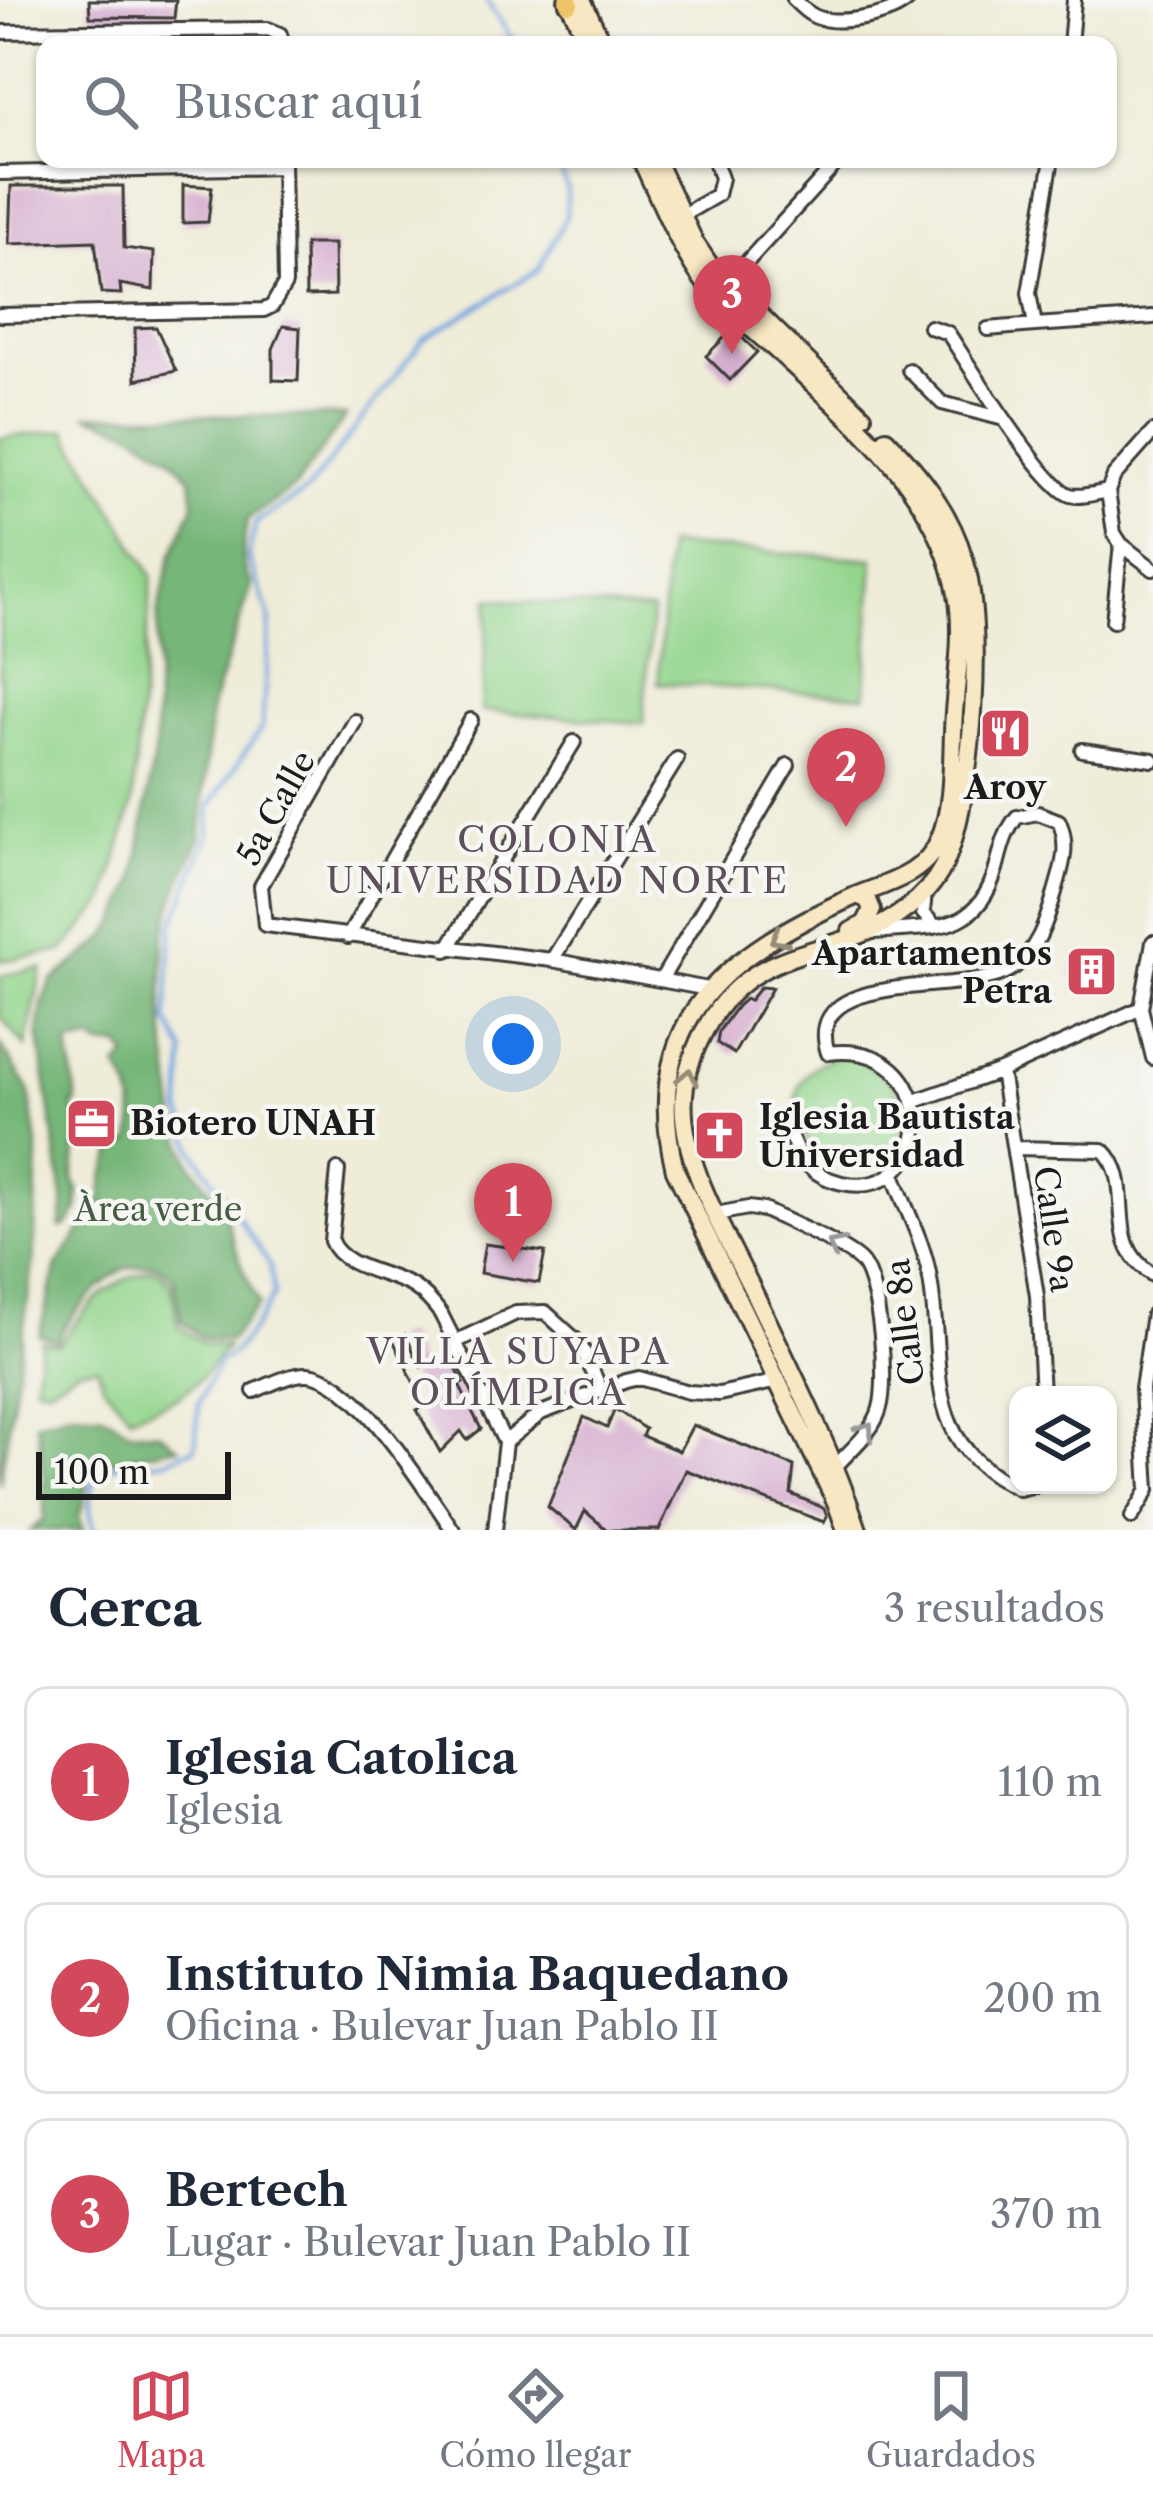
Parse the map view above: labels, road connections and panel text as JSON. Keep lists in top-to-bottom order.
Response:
{
  "streets": {
    "street": ["5a Calle", "Calle 9a", "Calle 8a"]
  },
  "districts": ["COLONIA UNIVERSIDAD NORTE", "VILLA SUYAPA OLÍMPICA"],
  "parks": ["Àrea verde"],
  "places": {
    "restaurant": ["Aroy"],
    "building": ["Apartamentos Petra"],
    "office": ["Biotero UNAH"],
    "church": ["Iglesia Bautista Universidad"]
  },
  "scale_bar": "100 m",
  "page": {
    "search": "Buscar aquí",
    "pins": ["3", "2", "1"],
    "scale": "100 m",
    "heading": ["Cerca", "3 resultados"],
    "list": [
      {
        "mark": "1",
        "name": "Iglesia Catolica",
        "note": "Iglesia",
        "value": "110 m"
      },
      {
        "mark": "2",
        "name": "Instituto Nimia Baquedano",
        "note": "Oficina · Bulevar Juan Pablo II",
        "value": "200 m"
      },
      {
        "mark": "3",
        "name": "Bertech",
        "note": "Lugar · Bulevar Juan Pablo II",
        "value": "370 m"
      }
    ],
    "nav": ["Mapa", "Cómo llegar", "Guardados"]
  }
}
